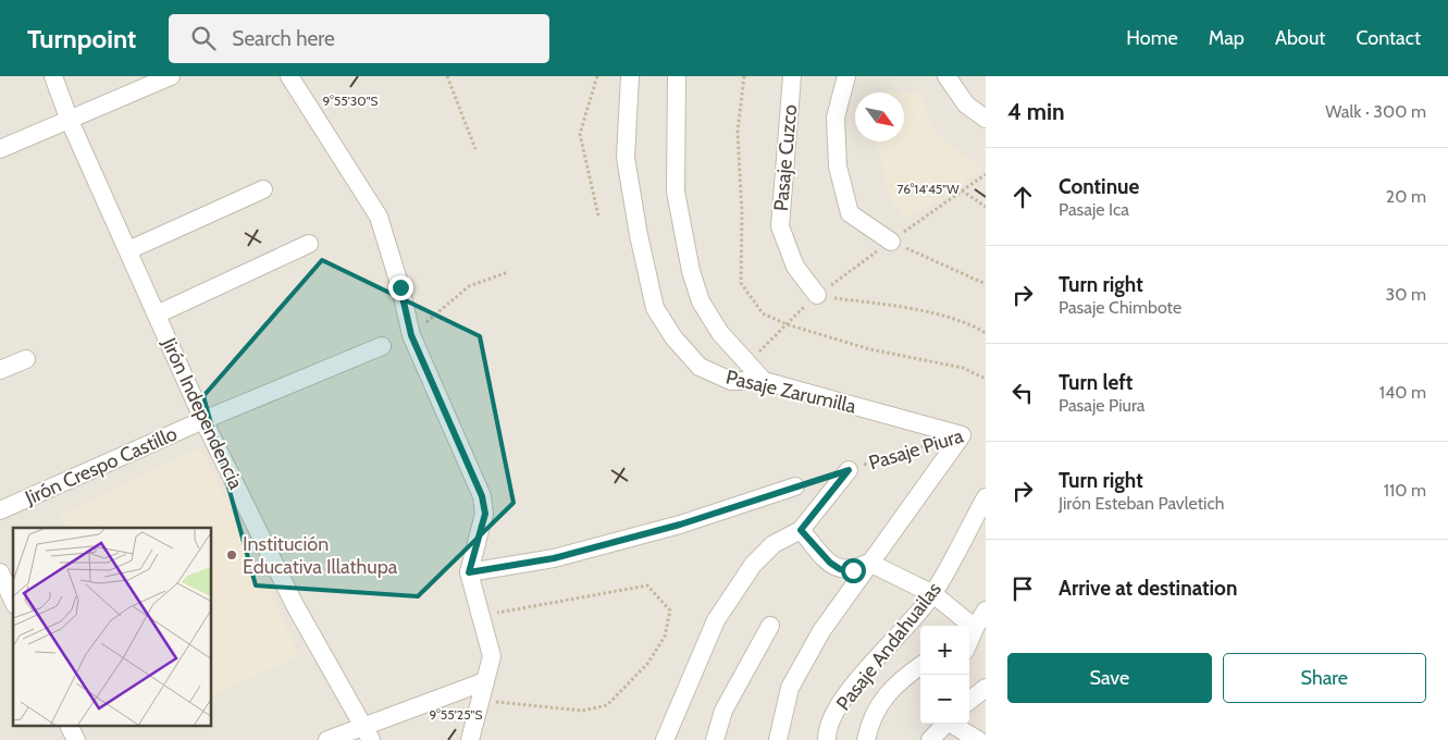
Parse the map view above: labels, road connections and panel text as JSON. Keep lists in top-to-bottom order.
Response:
{
  "streets": {
    "street": [
      "Pasaje Cuzco",
      "Pasaje Zarumilla",
      "Jirón Independencia",
      "Jirón Crespo Castillo",
      "Pasaje Andahuailas"
    ],
    "path": ["Pasaje Piura"]
  },
  "crossings": [
    ["Jirón Independencia", "Jirón Crespo Castillo"]
  ],
  "places": ["Institución Educativa Illathupa"],
  "north": "bottom right",
  "page": {
    "header": "Turnpoint",
    "search": "Search here",
    "nav": [
      "Home",
      "Map",
      "About",
      "Contact"
    ],
    "heading": ["4 min", "Walk · 300 m"],
    "list": [
      ["Continue", "Pasaje Ica", "20 m"],
      ["Turn right", "Pasaje Chimbote", "30 m"],
      ["Turn left", "Pasaje Piura", "140 m"],
      ["Turn right", "Jirón Esteban Pavletich", "110 m"],
      "Arrive at destination"
    ],
    "map_buttons": ["+", "−"],
    "buttons": ["Save", "Share"]
  },
  "coordinates": ["9°55'30\"S", "76°14'45\"W", "9°55'25\"S"]
}
